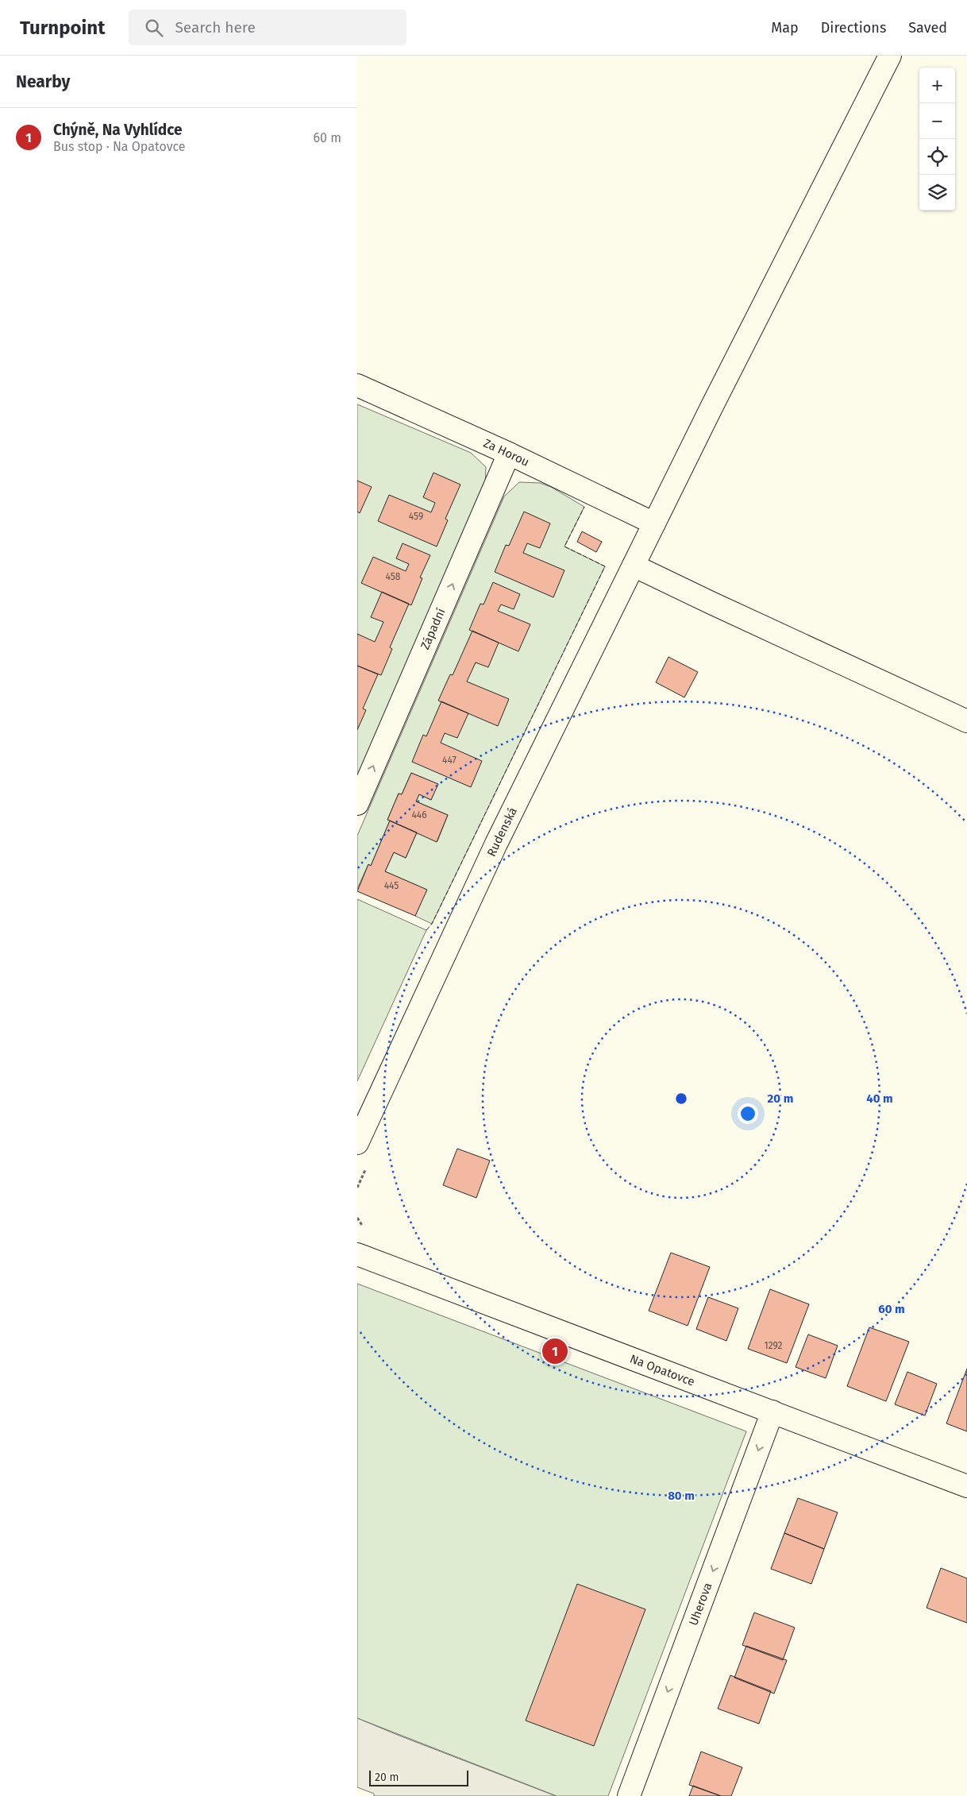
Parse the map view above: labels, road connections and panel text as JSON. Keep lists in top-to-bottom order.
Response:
{
  "streets": {
    "street": [
      "Za Horou",
      "Západní",
      "Rudenská",
      "Na Opatovce",
      "Uherova"
    ]
  },
  "crossings": [
    ["Za Horou", "Západní"],
    ["Za Horou", "Rudenská"],
    ["Na Opatovce", "Uherova"]
  ],
  "one_way": ["Západní", "Uherova"],
  "house_numbers": [
    "459",
    "458",
    "447",
    "446",
    "445",
    "1292"
  ],
  "scale_bar": "20 m",
  "page": {
    "header": "Turnpoint",
    "search": "Search here",
    "nav": ["Map", "Directions", "Saved"],
    "heading": "Nearby",
    "map_buttons": ["+", "−"],
    "list": [
      {
        "mark": "1",
        "name": "Chýně, Na Vyhlídce",
        "note": "Bus stop · Na Opatovce",
        "value": "60 m"
      }
    ],
    "pins": "1",
    "scale": "20 m"
  },
  "rings": [
    "20 m",
    "40 m",
    "60 m",
    "80 m"
  ]
}
